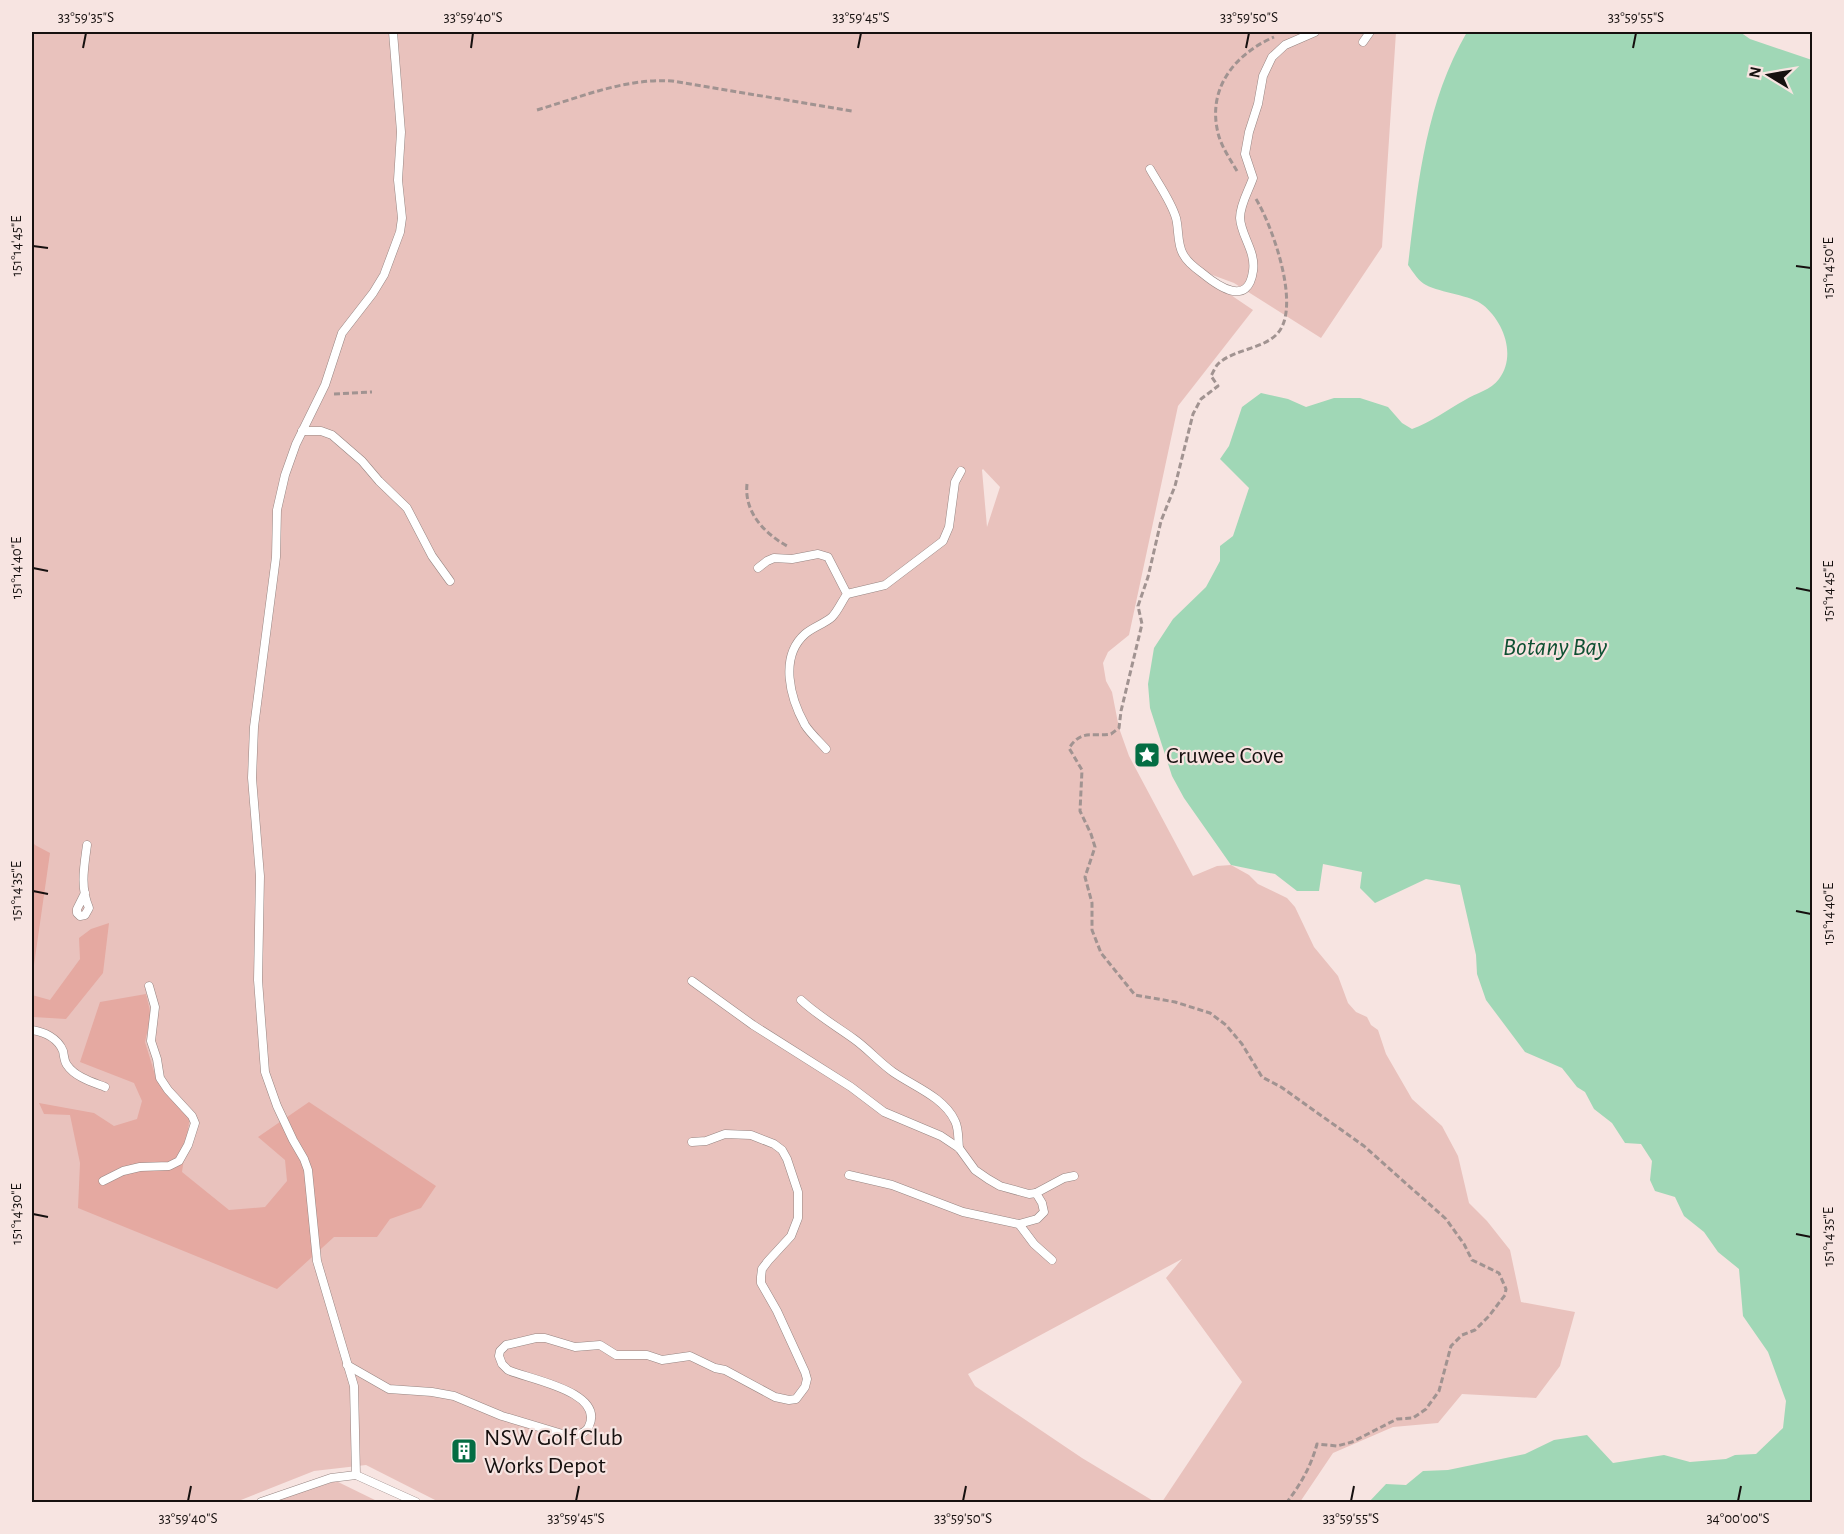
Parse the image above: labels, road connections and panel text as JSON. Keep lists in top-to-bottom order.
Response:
{
  "water": ["Botany Bay"],
  "places": {
    "place": ["Cruwee Cove"],
    "building": ["NSW Golf Club Works Depot"]
  },
  "north": "left",
  "coordinates": [
    "33°59'35\"S",
    "33°59'40\"S",
    "33°59'45\"S",
    "33°59'50\"S",
    "33°59'55\"S",
    "151°14'45\"E",
    "151°14'50\"E",
    "151°14'40\"E",
    "151°14'35\"E",
    "151°14'30\"E",
    "34°00'00\"S"
  ]
}
